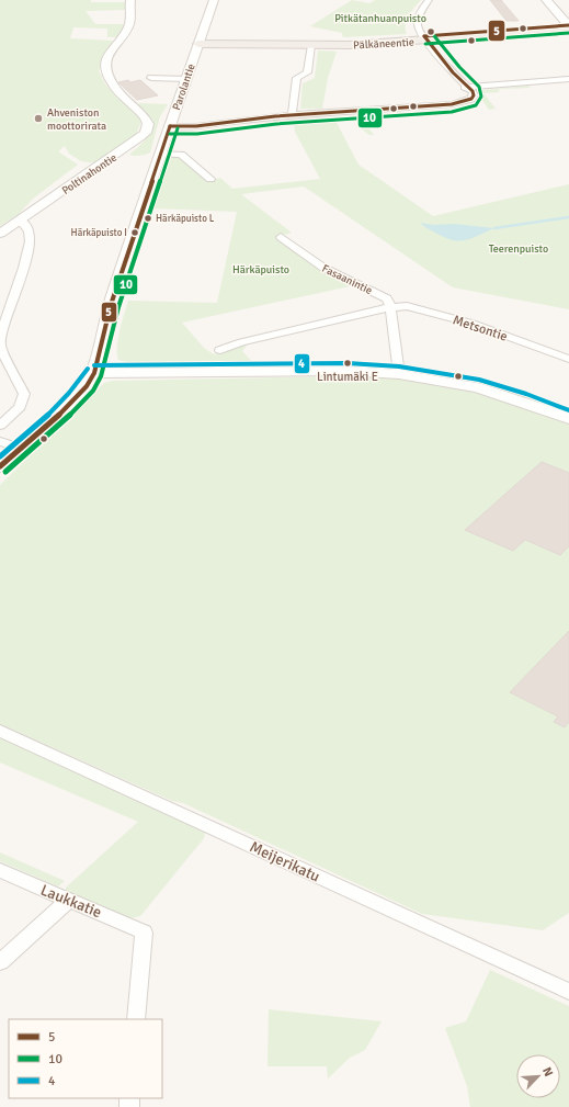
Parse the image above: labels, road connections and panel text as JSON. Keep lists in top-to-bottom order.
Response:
{
  "streets": {
    "main road": ["Pälkäneentie", "Parolantie"],
    "street": [
      "Poltinahontie",
      "Fasaanintie",
      "Metsontie",
      "Meijerikatu",
      "Laukkatie"
    ]
  },
  "crossings": [
    ["Pälkäneentie", "Parolantie"],
    ["Fasaanintie", "Metsontie"]
  ],
  "parks": ["Pitkätanhuanpuisto", "Teerenpuisto", "Härkäpuisto"],
  "places": [
    "Ahveniston moottorirata",
    "Härkäpuisto L",
    "Härkäpuisto I",
    "Lintumäki E"
  ],
  "lines": ["transit line 5", "transit line 10", "transit line 4"],
  "legend": ["5", "10", "4"],
  "north": "top right"
}
